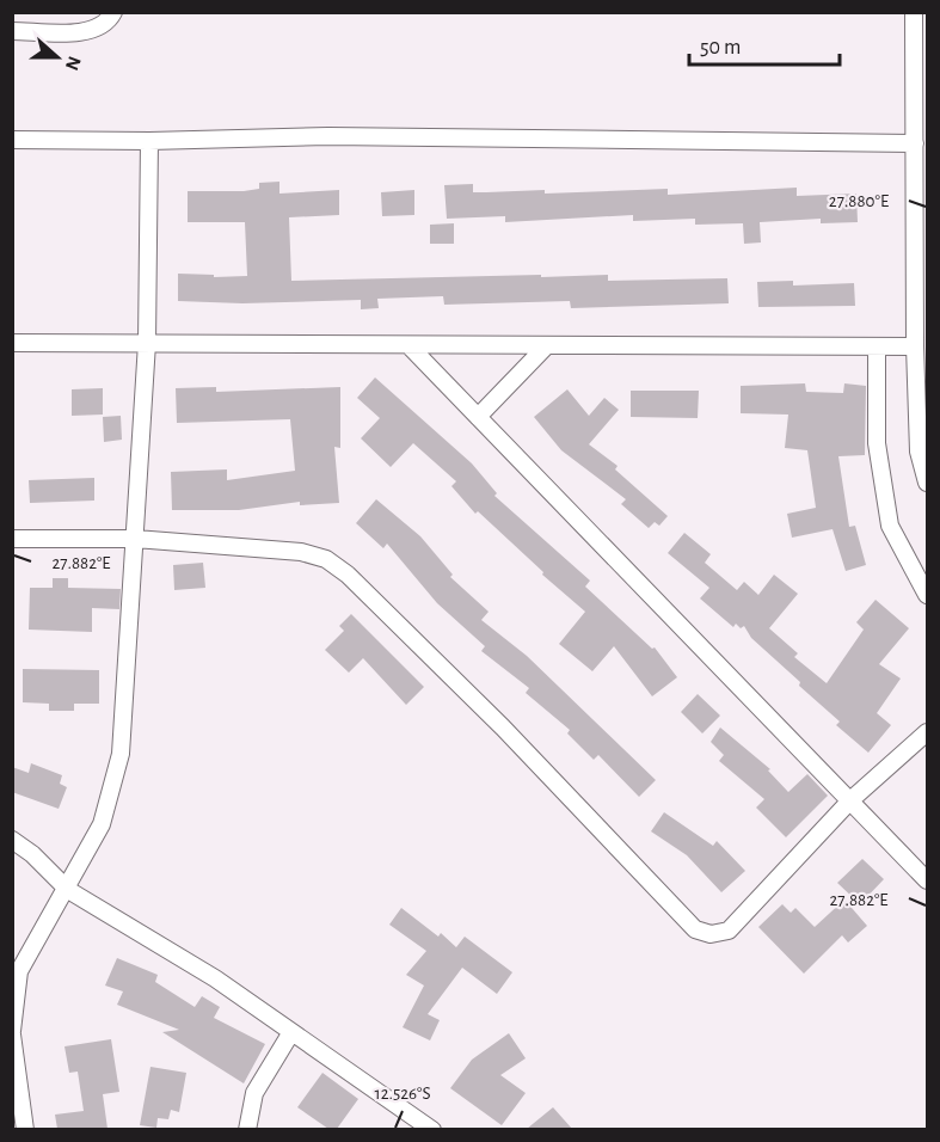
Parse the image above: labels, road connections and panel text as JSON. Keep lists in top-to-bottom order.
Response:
{
  "scale_bar": "50 m",
  "north": "right",
  "coordinates": ["27.880°E", "27.882°E", "12.526°S"]
}
